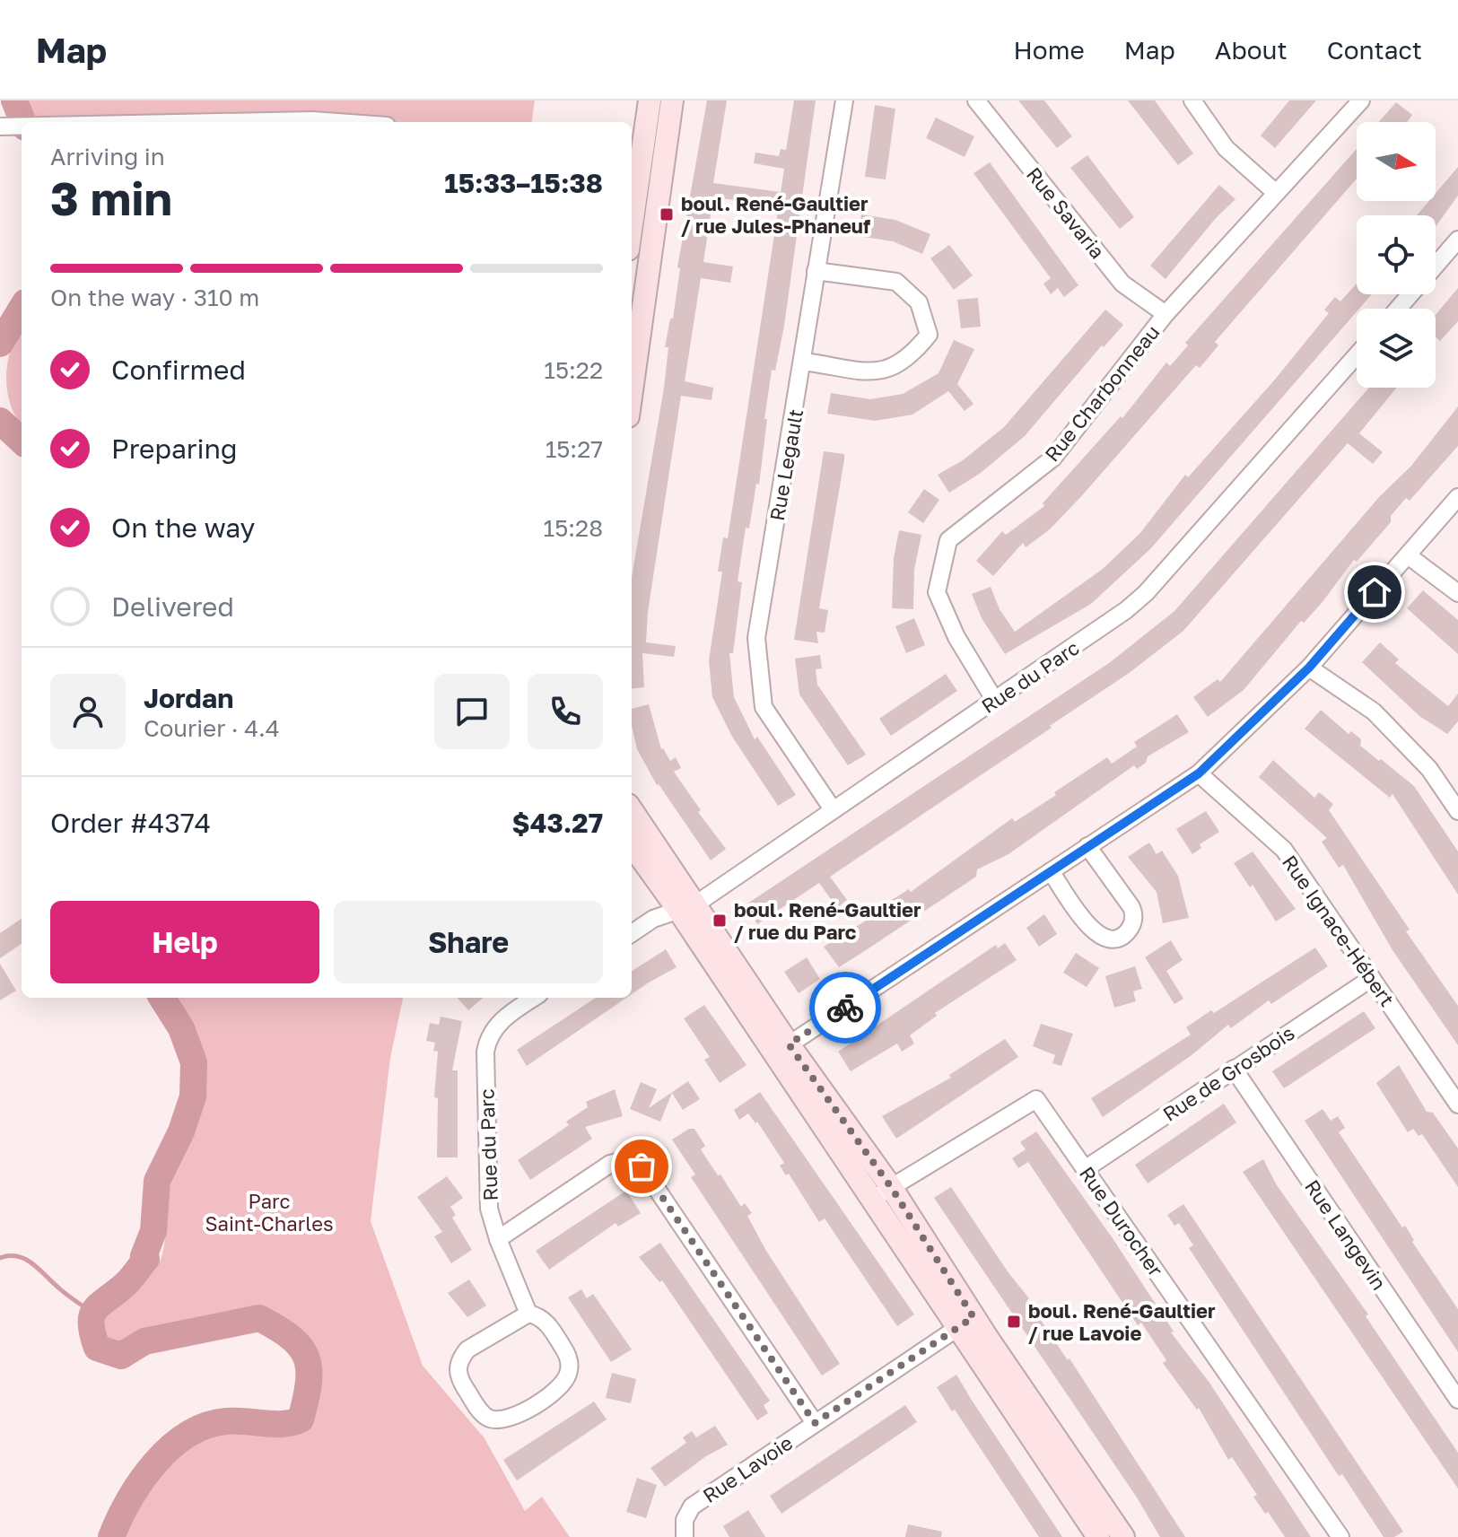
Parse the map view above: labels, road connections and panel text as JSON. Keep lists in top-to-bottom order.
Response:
{
  "streets": {
    "street": [
      "Rue Savaria",
      "Rue Charbonneau",
      "Rue Legault",
      "Rue du Parc",
      "Rue Ignace-Hébert",
      "Rue de Grosbois",
      "Rue Durocher",
      "Rue Langevin",
      "Rue Lavoie"
    ]
  },
  "crossings": [
    ["Rue Savaria", "Rue Charbonneau"],
    ["Rue Charbonneau", "Rue du Parc"],
    ["Rue Legault", "Rue du Parc"],
    ["Rue Ignace-Hébert", "Rue de Grosbois"],
    ["Rue de Grosbois", "Rue Durocher"],
    ["Rue de Grosbois", "Rue Langevin"]
  ],
  "parks": ["Parc Saint-Charles"],
  "places": {
    "transit": ["boul. René-Gaultier / rue Jules-Phaneuf", "boul. René-Gaultier / rue du Parc", "boul. René-Gaultier / rue Lavoie"]
  },
  "north": "right",
  "page": {
    "header": "Map",
    "nav": [
      "Home",
      "Map",
      "About",
      "Contact"
    ],
    "heading": ["3 min", "Arriving in", "15:33–15:38"],
    "panel": [
      "Jordan",
      "Courier · 4.4",
      "Order #4374",
      "$43.27"
    ],
    "bar": "On the way · 310 m",
    "list": [
      ["Confirmed", "15:22"],
      ["Preparing", "15:27"],
      ["On the way", "15:28"],
      "Delivered"
    ],
    "buttons": ["Help", "Share"]
  }
}
